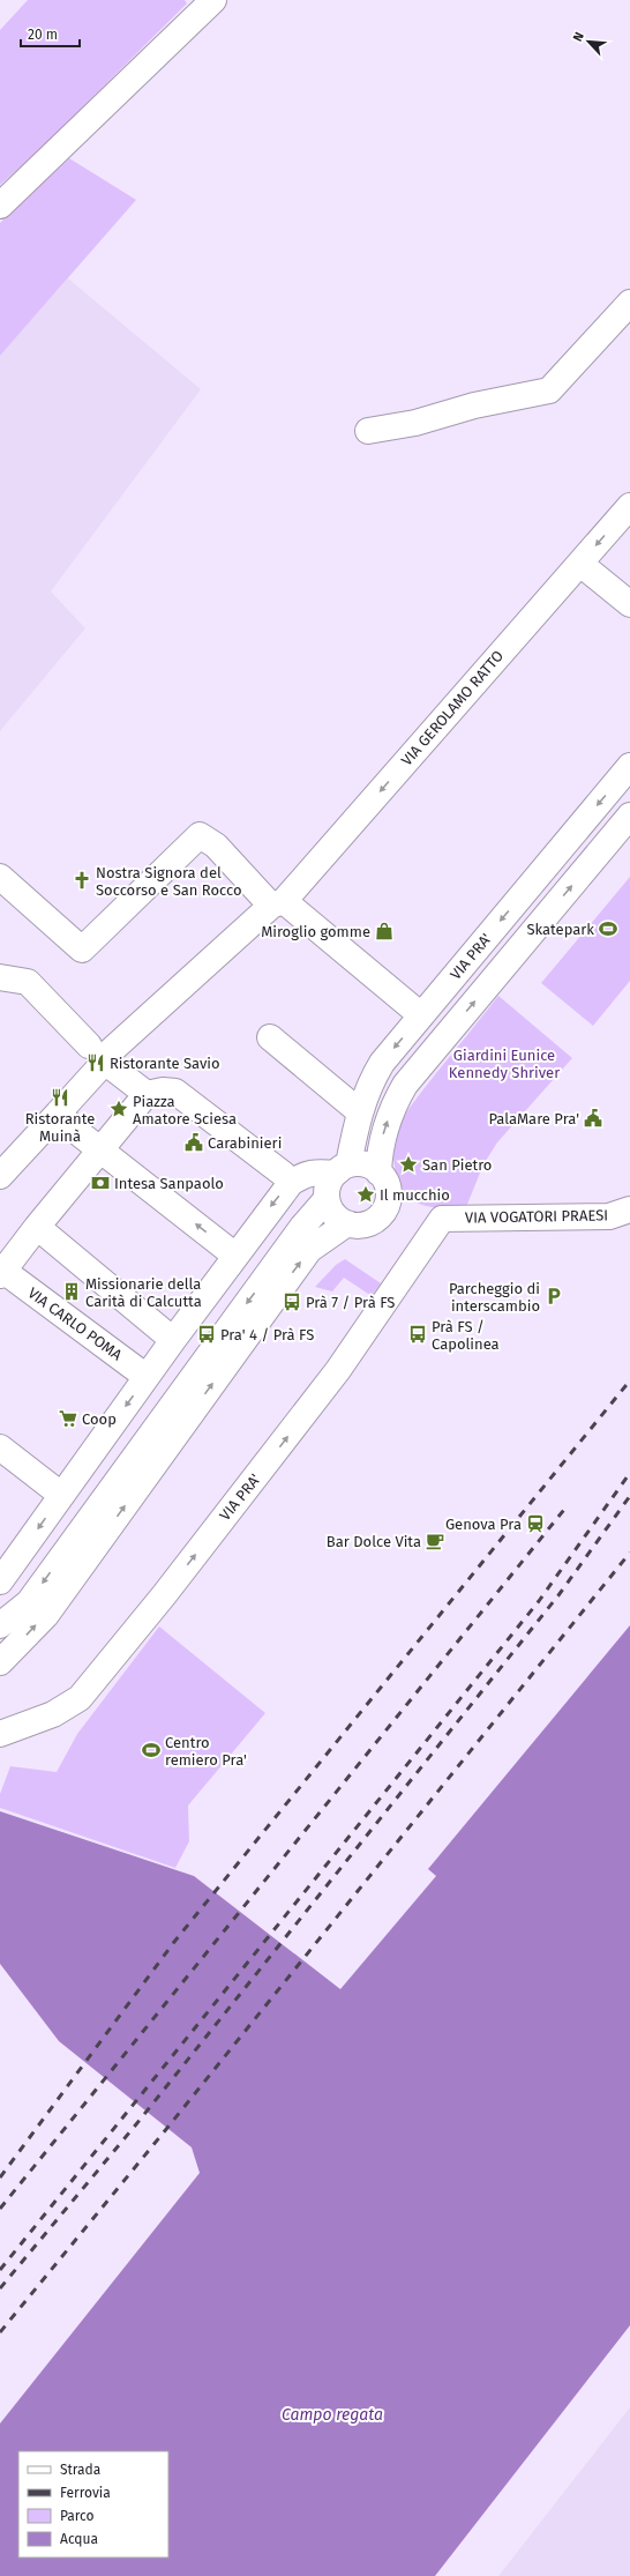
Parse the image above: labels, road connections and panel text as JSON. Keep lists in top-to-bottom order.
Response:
{
  "streets": {
    "street": [
      "VIA GEROLAMO RATTO",
      "VIA PRA'",
      "VIA VOGATORI PRAESI",
      "VIA CARLO POMA"
    ]
  },
  "crossings": [
    ["VIA PRA'", "VIA VOGATORI PRAESI"]
  ],
  "water": ["Campo regata"],
  "parks": ["Giardini Eunice Kennedy Shriver"],
  "places": {
    "church": ["Nostra Signora del Soccorso e San Rocco"],
    "sports": ["Skatepark", "Centro remiero Pra'"],
    "shop": ["Miroglio gomme"],
    "restaurant": ["Ristorante Savio", "Ristorante Muinà"],
    "place": ["Piazza Amatore Sciesa", "San Pietro", "Il mucchio"],
    "public building": ["PalaMare Pra'", "Carabinieri"],
    "bank": ["Intesa Sanpaolo"],
    "building": ["Missionarie della Carità di Calcutta"],
    "parking": ["Parcheggio di interscambio"],
    "bus stop": ["Prà 7 / Prà FS", "Pra' 4 / Prà FS", "Prà FS / Capolinea"],
    "supermarket": ["Coop"],
    "station": ["Genova Pra"],
    "cafe": ["Bar Dolce Vita"]
  },
  "legend": [
    "Strada",
    "Ferrovia",
    "Parco",
    "Acqua"
  ],
  "scale_bar": "20 m",
  "north": "top left"
}
